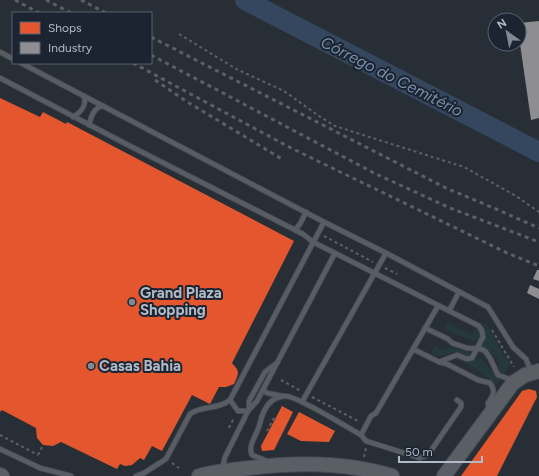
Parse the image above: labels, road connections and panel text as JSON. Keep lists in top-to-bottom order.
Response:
{
  "water": ["Córrego do Cemitério"],
  "places": ["Grand Plaza Shopping", "Casas Bahia"],
  "legend": ["Shops", "Industry"],
  "scale_bar": "50 m",
  "north": "top left"
}
